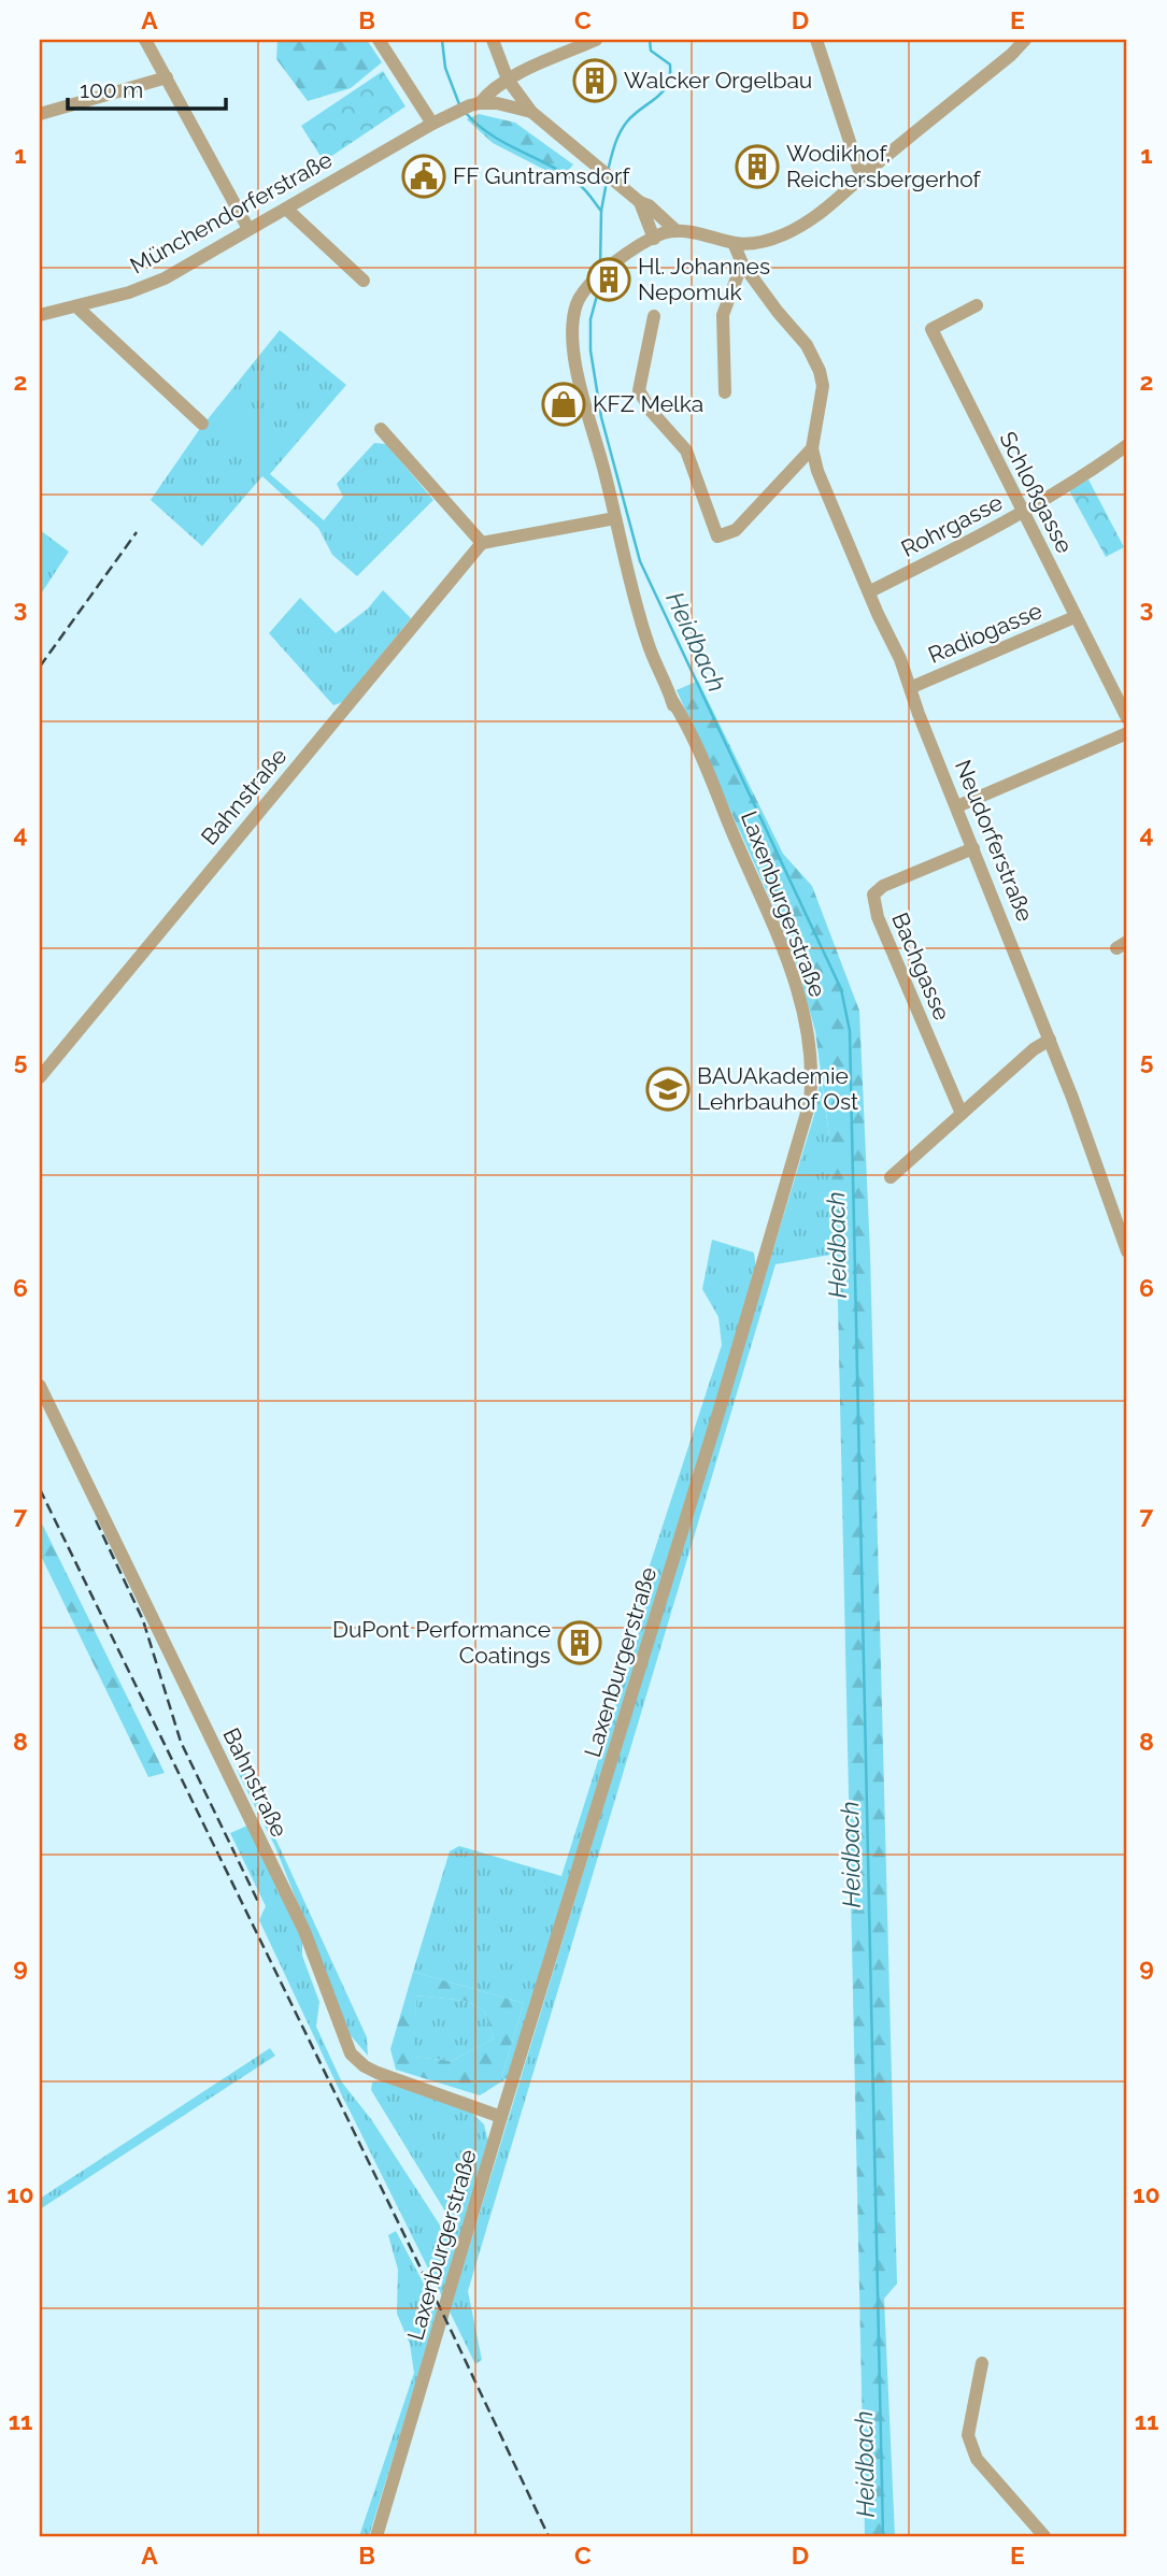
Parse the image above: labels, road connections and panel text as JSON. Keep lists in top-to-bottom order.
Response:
{
  "streets": {
    "street": [
      "Münchendorferstraße",
      "Schloßgasse",
      "Rohrgasse",
      "Radiogasse",
      "Bahnstraße",
      "Neudorferstraße",
      "Laxenburgerstraße",
      "Bachgasse"
    ]
  },
  "crossings": [
    ["Schloßgasse", "Rohrgasse"],
    ["Schloßgasse", "Radiogasse"],
    ["Rohrgasse", "Neudorferstraße"],
    ["Radiogasse", "Neudorferstraße"],
    ["Bahnstraße", "Laxenburgerstraße"],
    ["Neudorferstraße", "Bachgasse"]
  ],
  "water": ["Heidbach"],
  "places": {
    "building": [
      "Walcker Orgelbau",
      "Wodikhof, Reichersbergerhof",
      "Hl. Johannes Nepomuk",
      "DuPont Performance Coatings"
    ],
    "public building": ["FF Guntramsdorf"],
    "shop": ["KFZ Melka"],
    "school or university": ["BAUAkademie Lehrbauhof Ost"]
  },
  "scale_bar": "100 m",
  "grid": {
    "columns": [
      "A",
      "B",
      "C",
      "D",
      "E"
    ],
    "rows": [
      "1",
      "2",
      "3",
      "4",
      "5",
      "6",
      "7",
      "8",
      "9",
      "10",
      "11"
    ]
  }
}
